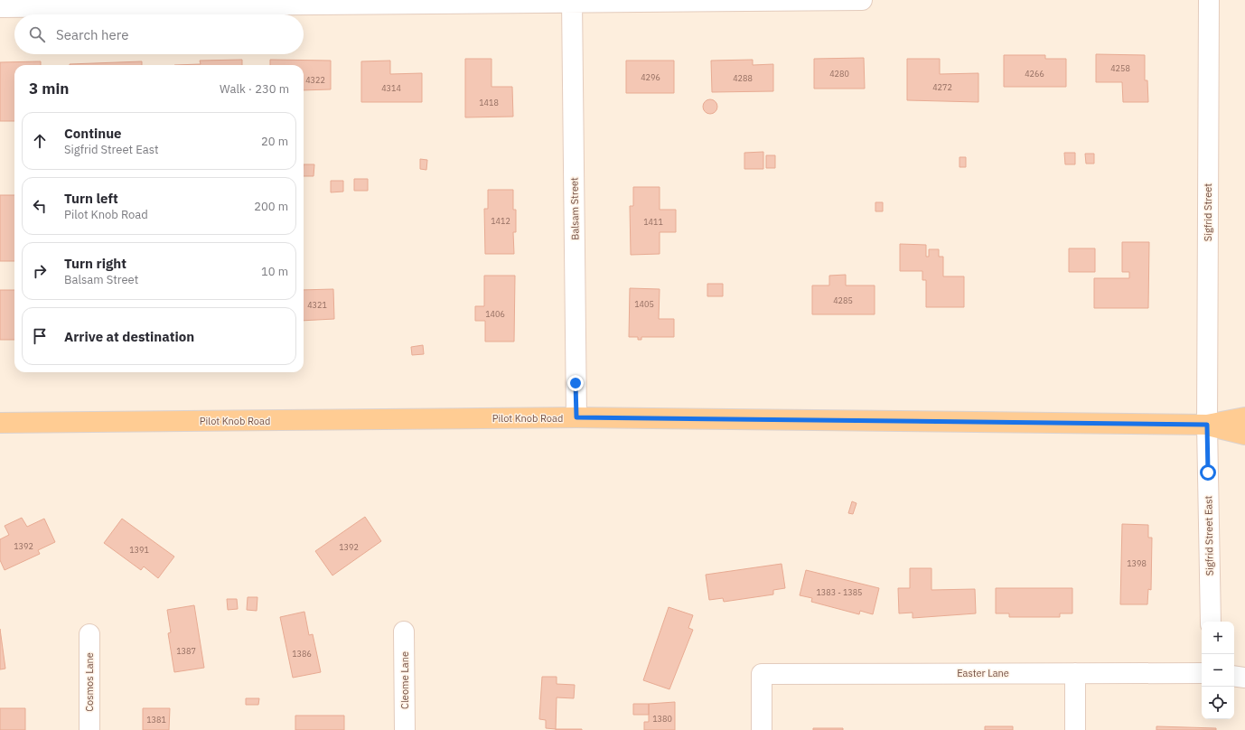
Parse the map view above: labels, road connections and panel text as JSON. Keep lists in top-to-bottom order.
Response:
{
  "streets": {
    "main road": ["Pilot Knob Road"],
    "street": [
      "Balsam Street",
      "Sigfrid Street",
      "Sigfrid Street East",
      "Easter Lane",
      "Cleome Lane",
      "Cosmos Lane"
    ]
  },
  "crossings": [
    ["Balsam Street", "Pilot Knob Road"],
    ["Sigfrid Street", "Pilot Knob Road"],
    ["Sigfrid Street", "Sigfrid Street East"],
    ["Pilot Knob Road", "Sigfrid Street East"]
  ],
  "house_numbers": [
    "4258",
    "4280",
    "4266",
    "4296",
    "4288",
    "4322",
    "4272",
    "4314",
    "1418",
    "1412",
    "1411",
    "4285",
    "1405",
    "4321",
    "1406",
    "1392",
    "1392",
    "1391",
    "1398",
    "1383 - 1385",
    "1387",
    "1386",
    "1380",
    "1381"
  ],
  "page": {
    "search": "Search here",
    "heading": ["3 min", "Walk · 230 m"],
    "list": [
      ["Continue", "Sigfrid Street East", "20 m"],
      ["Turn left", "Pilot Knob Road", "200 m"],
      ["Turn right", "Balsam Street", "10 m"],
      "Arrive at destination"
    ],
    "map_buttons": ["+", "−"]
  }
}
